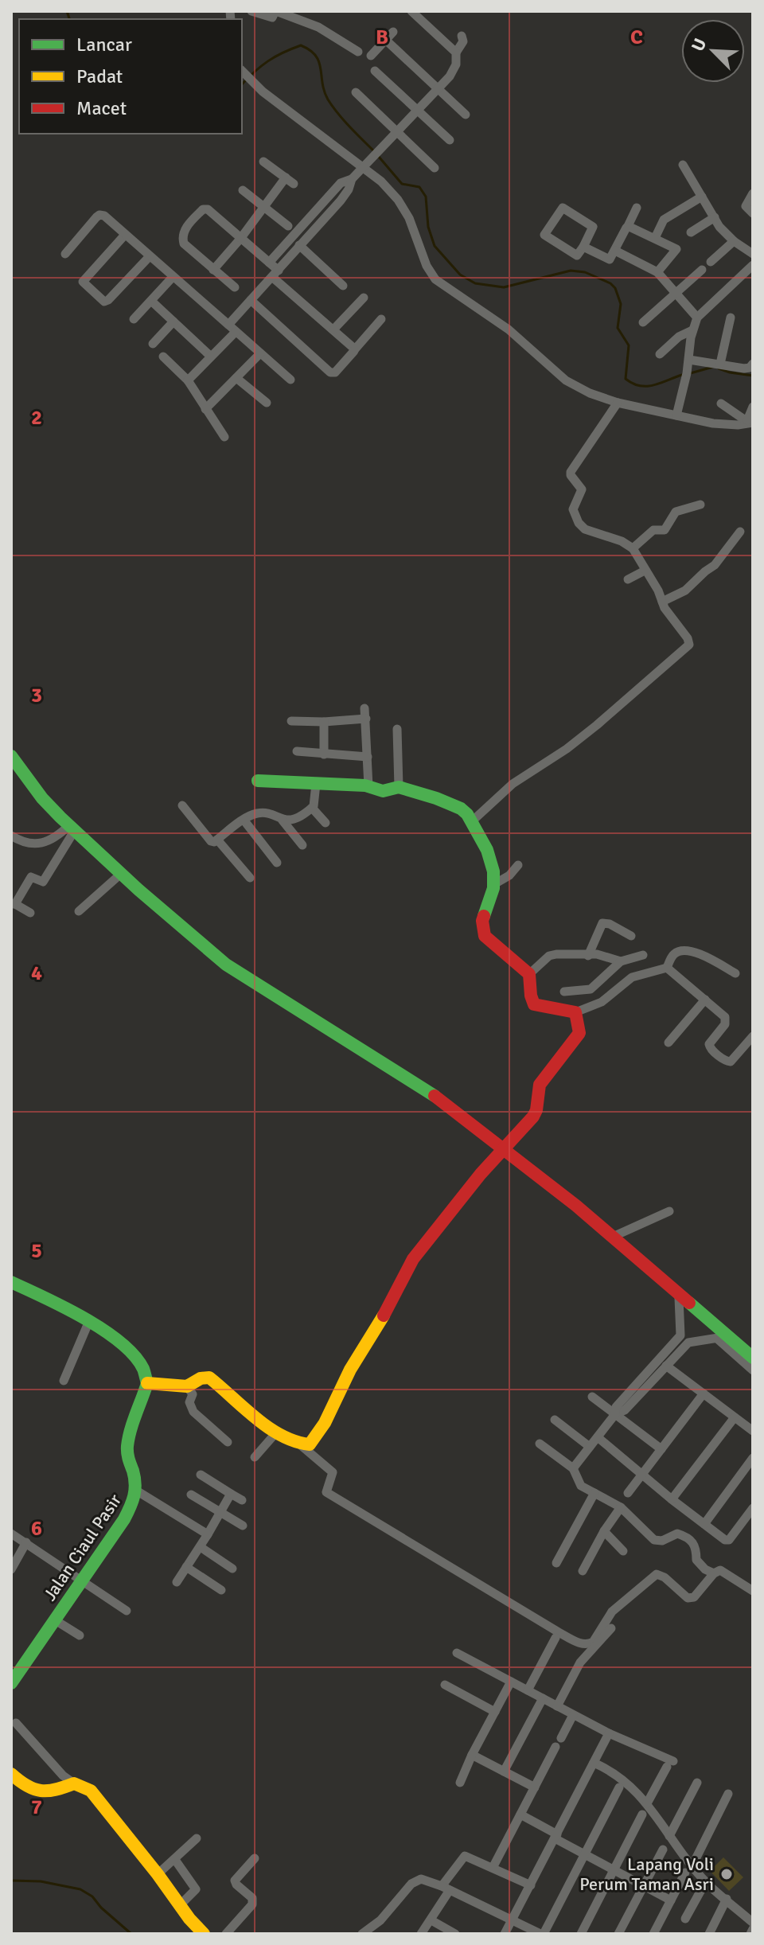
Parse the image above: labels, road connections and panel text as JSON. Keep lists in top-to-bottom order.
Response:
{
  "streets": {
    "street": ["Jalan Ciaul Pasir"]
  },
  "places": ["Lapang Voli Perum Taman Asri"],
  "legend": ["Lancar", "Padat", "Macet"],
  "north": "top left",
  "grid": {
    "columns": ["B", "C"],
    "rows": [
      "2",
      "3",
      "4",
      "5",
      "6",
      "7"
    ]
  }
}
